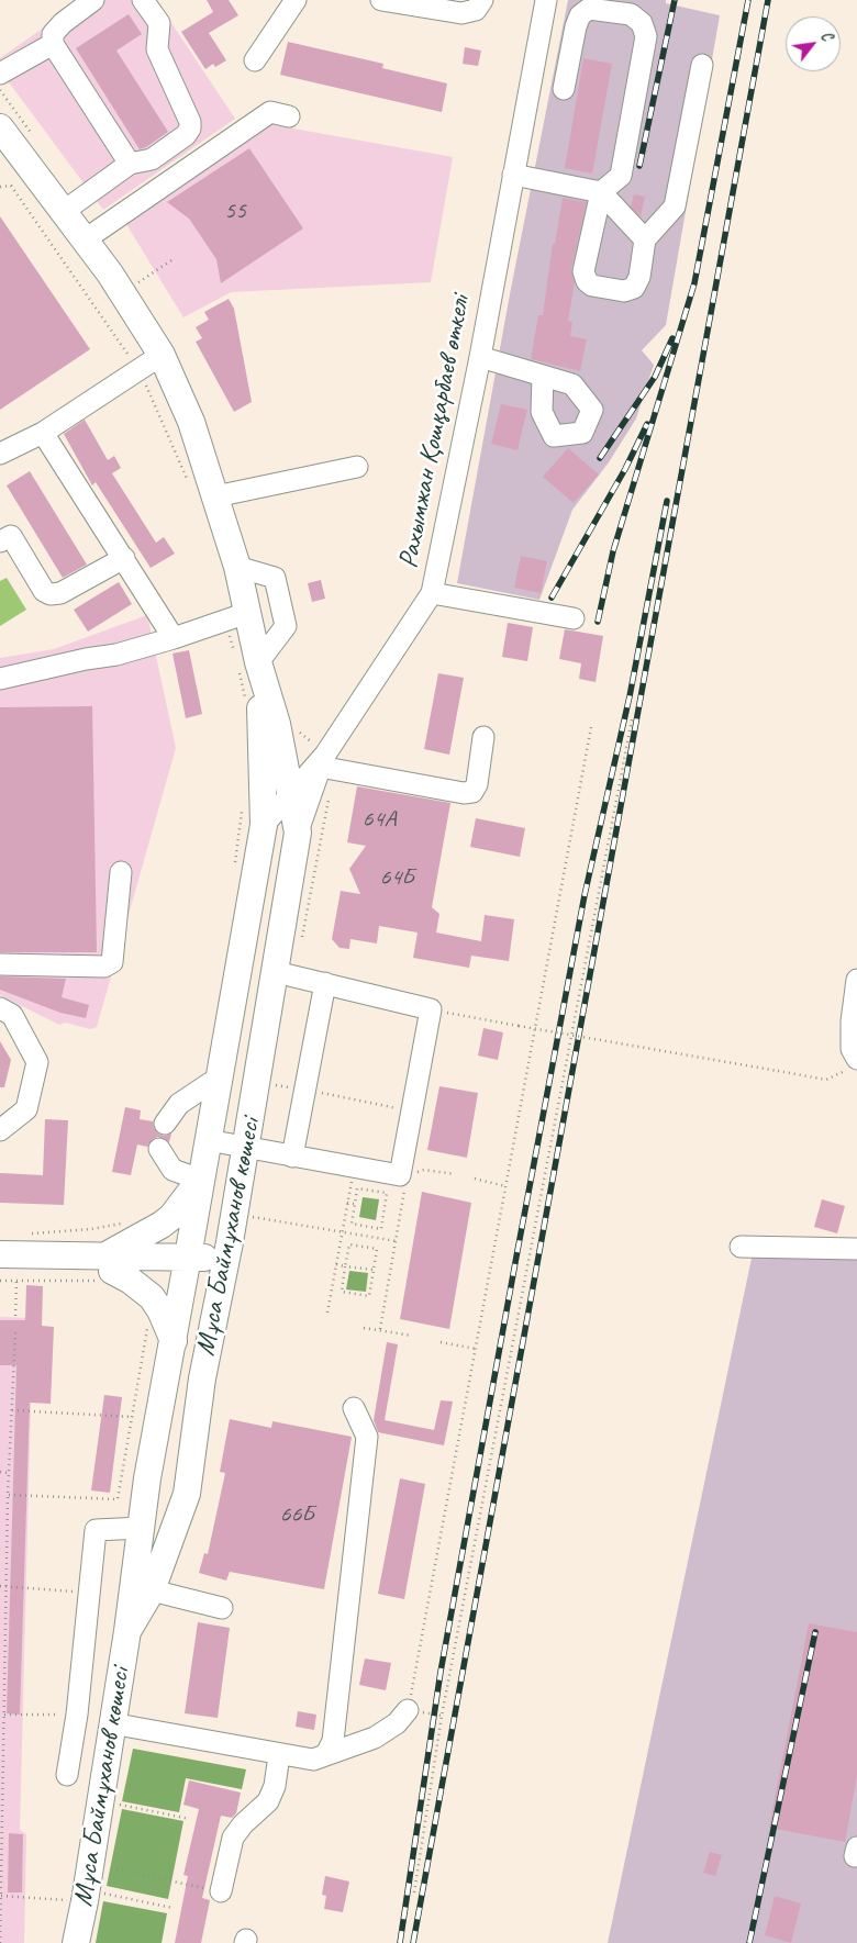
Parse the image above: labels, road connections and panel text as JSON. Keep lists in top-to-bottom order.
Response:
{
  "streets": {
    "main road": ["Мұса Баймұханов көшесі"],
    "street": ["Рахымжан Қошқарбаев өткелі"]
  },
  "crossings": [
    ["Рахымжан Қошқарбаев өткелі", "Мұса Баймұханов көшесі"]
  ],
  "house_numbers": [
    "55",
    "64А",
    "64Б",
    "66Б"
  ],
  "north": "top right"
}
